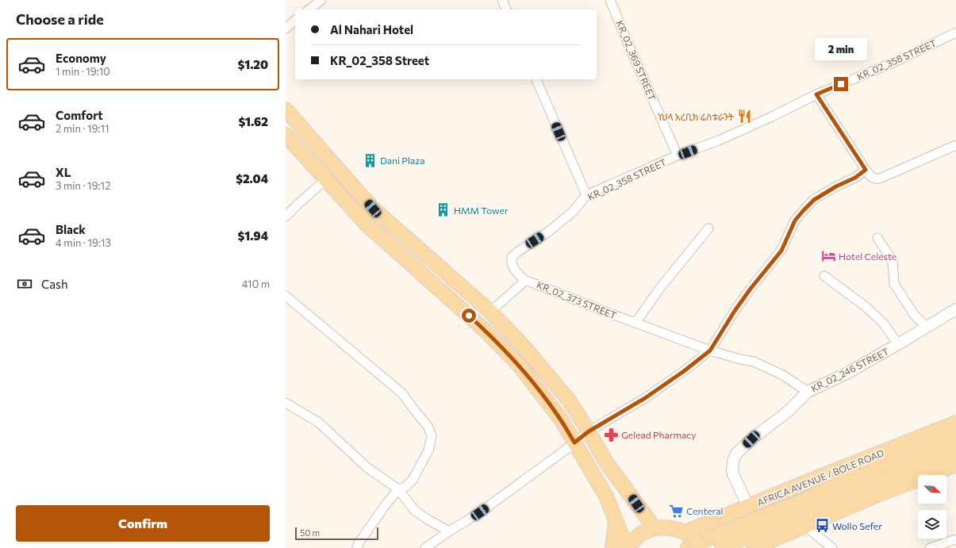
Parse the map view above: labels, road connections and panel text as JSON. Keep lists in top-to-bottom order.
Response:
{
  "streets": {
    "main road": ["AFRICA AVENUE / BOLE ROAD"],
    "street": [
      "KR_02_358 STREET",
      "KR_02_369 STREET",
      "KR_02_373 STREET",
      "KR_02_246 STREET"
    ]
  },
  "crossings": [
    ["KR_02_358 STREET", "KR_02_369 STREET"],
    ["KR_02_358 STREET", "KR_02_373 STREET"],
    ["KR_02_373 STREET", "KR_02_246 STREET"],
    ["KR_02_246 STREET", "AFRICA AVENUE / BOLE ROAD"]
  ],
  "places": {
    "restaurant": ["ነህላ አረቢክ ሬስቱራንት"],
    "building": ["Dani Plaza", "HMM Tower"],
    "hotel": ["Hotel Celeste"],
    "pharmacy": ["Gelead Pharmacy"],
    "supermarket": ["Centeral"],
    "bus stop": ["Wollo Sefer"]
  },
  "scale_bar": "50 m",
  "north": "bottom right",
  "page": {
    "heading": "Choose a ride",
    "banner": ["Al Nahari Hotel", "KR_02_358 Street"],
    "list": [
      {
        "name": "Economy",
        "note": "1 min · 19:10",
        "value": "$1.20"
      },
      {
        "name": "Comfort",
        "note": "2 min · 19:11",
        "value": "$1.62"
      },
      {
        "name": "XL",
        "note": "3 min · 19:12",
        "value": "$2.04"
      },
      {
        "name": "Black",
        "note": "4 min · 19:13",
        "value": "$1.94"
      }
    ],
    "bubble": "2 min",
    "pay": ["Cash", "410 m"],
    "buttons": "Confirm",
    "scale": "50 m"
  }
}
